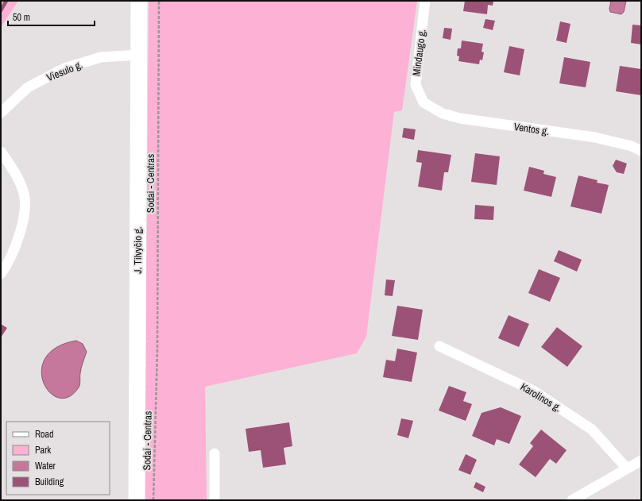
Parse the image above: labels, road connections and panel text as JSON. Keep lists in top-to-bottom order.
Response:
{
  "streets": {
    "main road": ["J. Tilvyčio g."],
    "street": [
      "Mindaugo g.",
      "Viesulo g.",
      "Ventos g.",
      "Karolinos g."
    ],
    "path": ["Sodai - Centras"]
  },
  "crossings": [
    ["Mindaugo g.", "Ventos g."],
    ["Viesulo g.", "J. Tilvyčio g."]
  ],
  "legend": [
    "Road",
    "Park",
    "Water",
    "Building"
  ],
  "scale_bar": "50 m"
}
